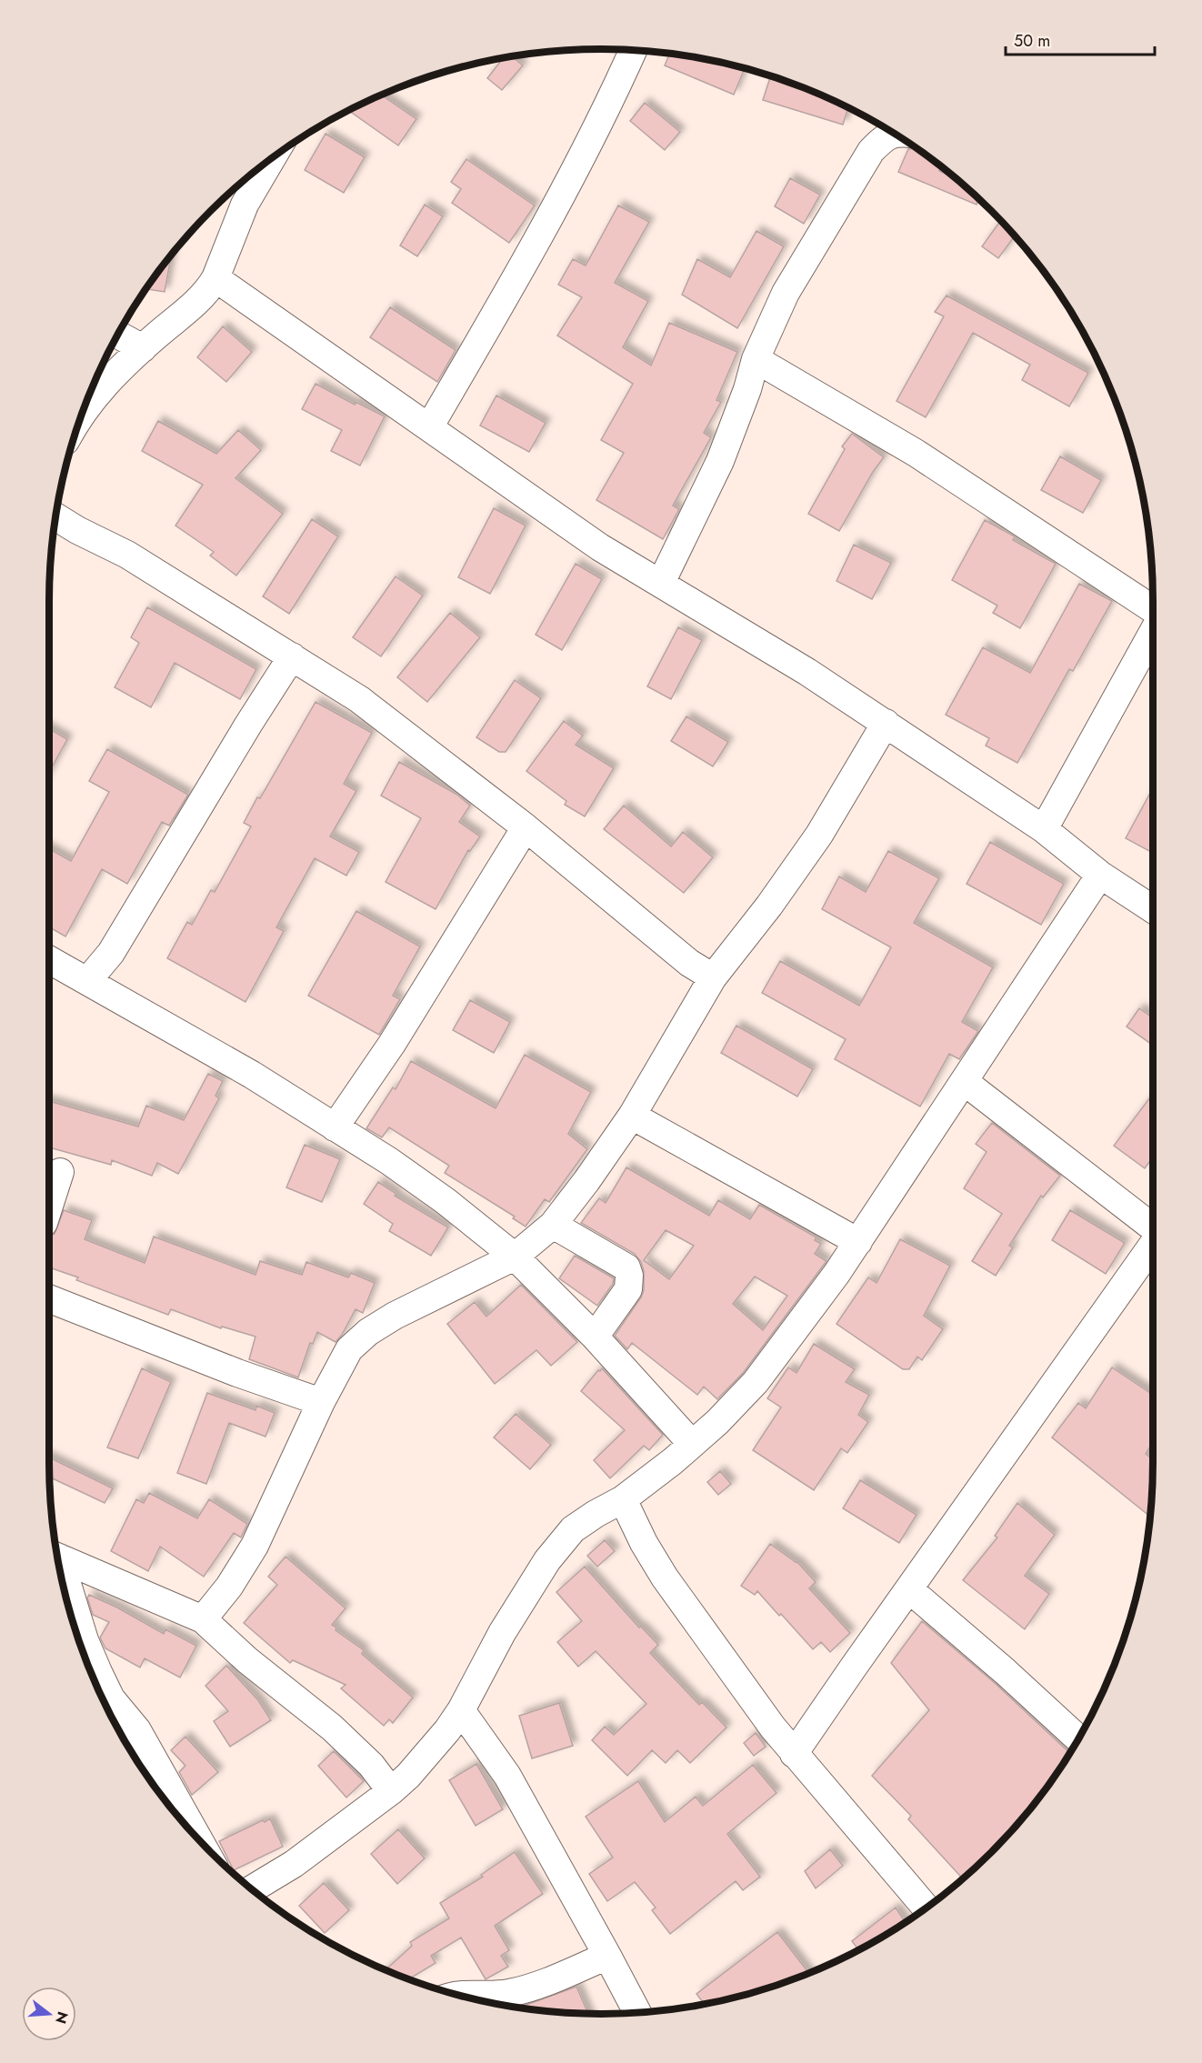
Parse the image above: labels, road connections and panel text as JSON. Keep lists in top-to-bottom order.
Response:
{
  "scale_bar": "50 m",
  "north": "right"
}
